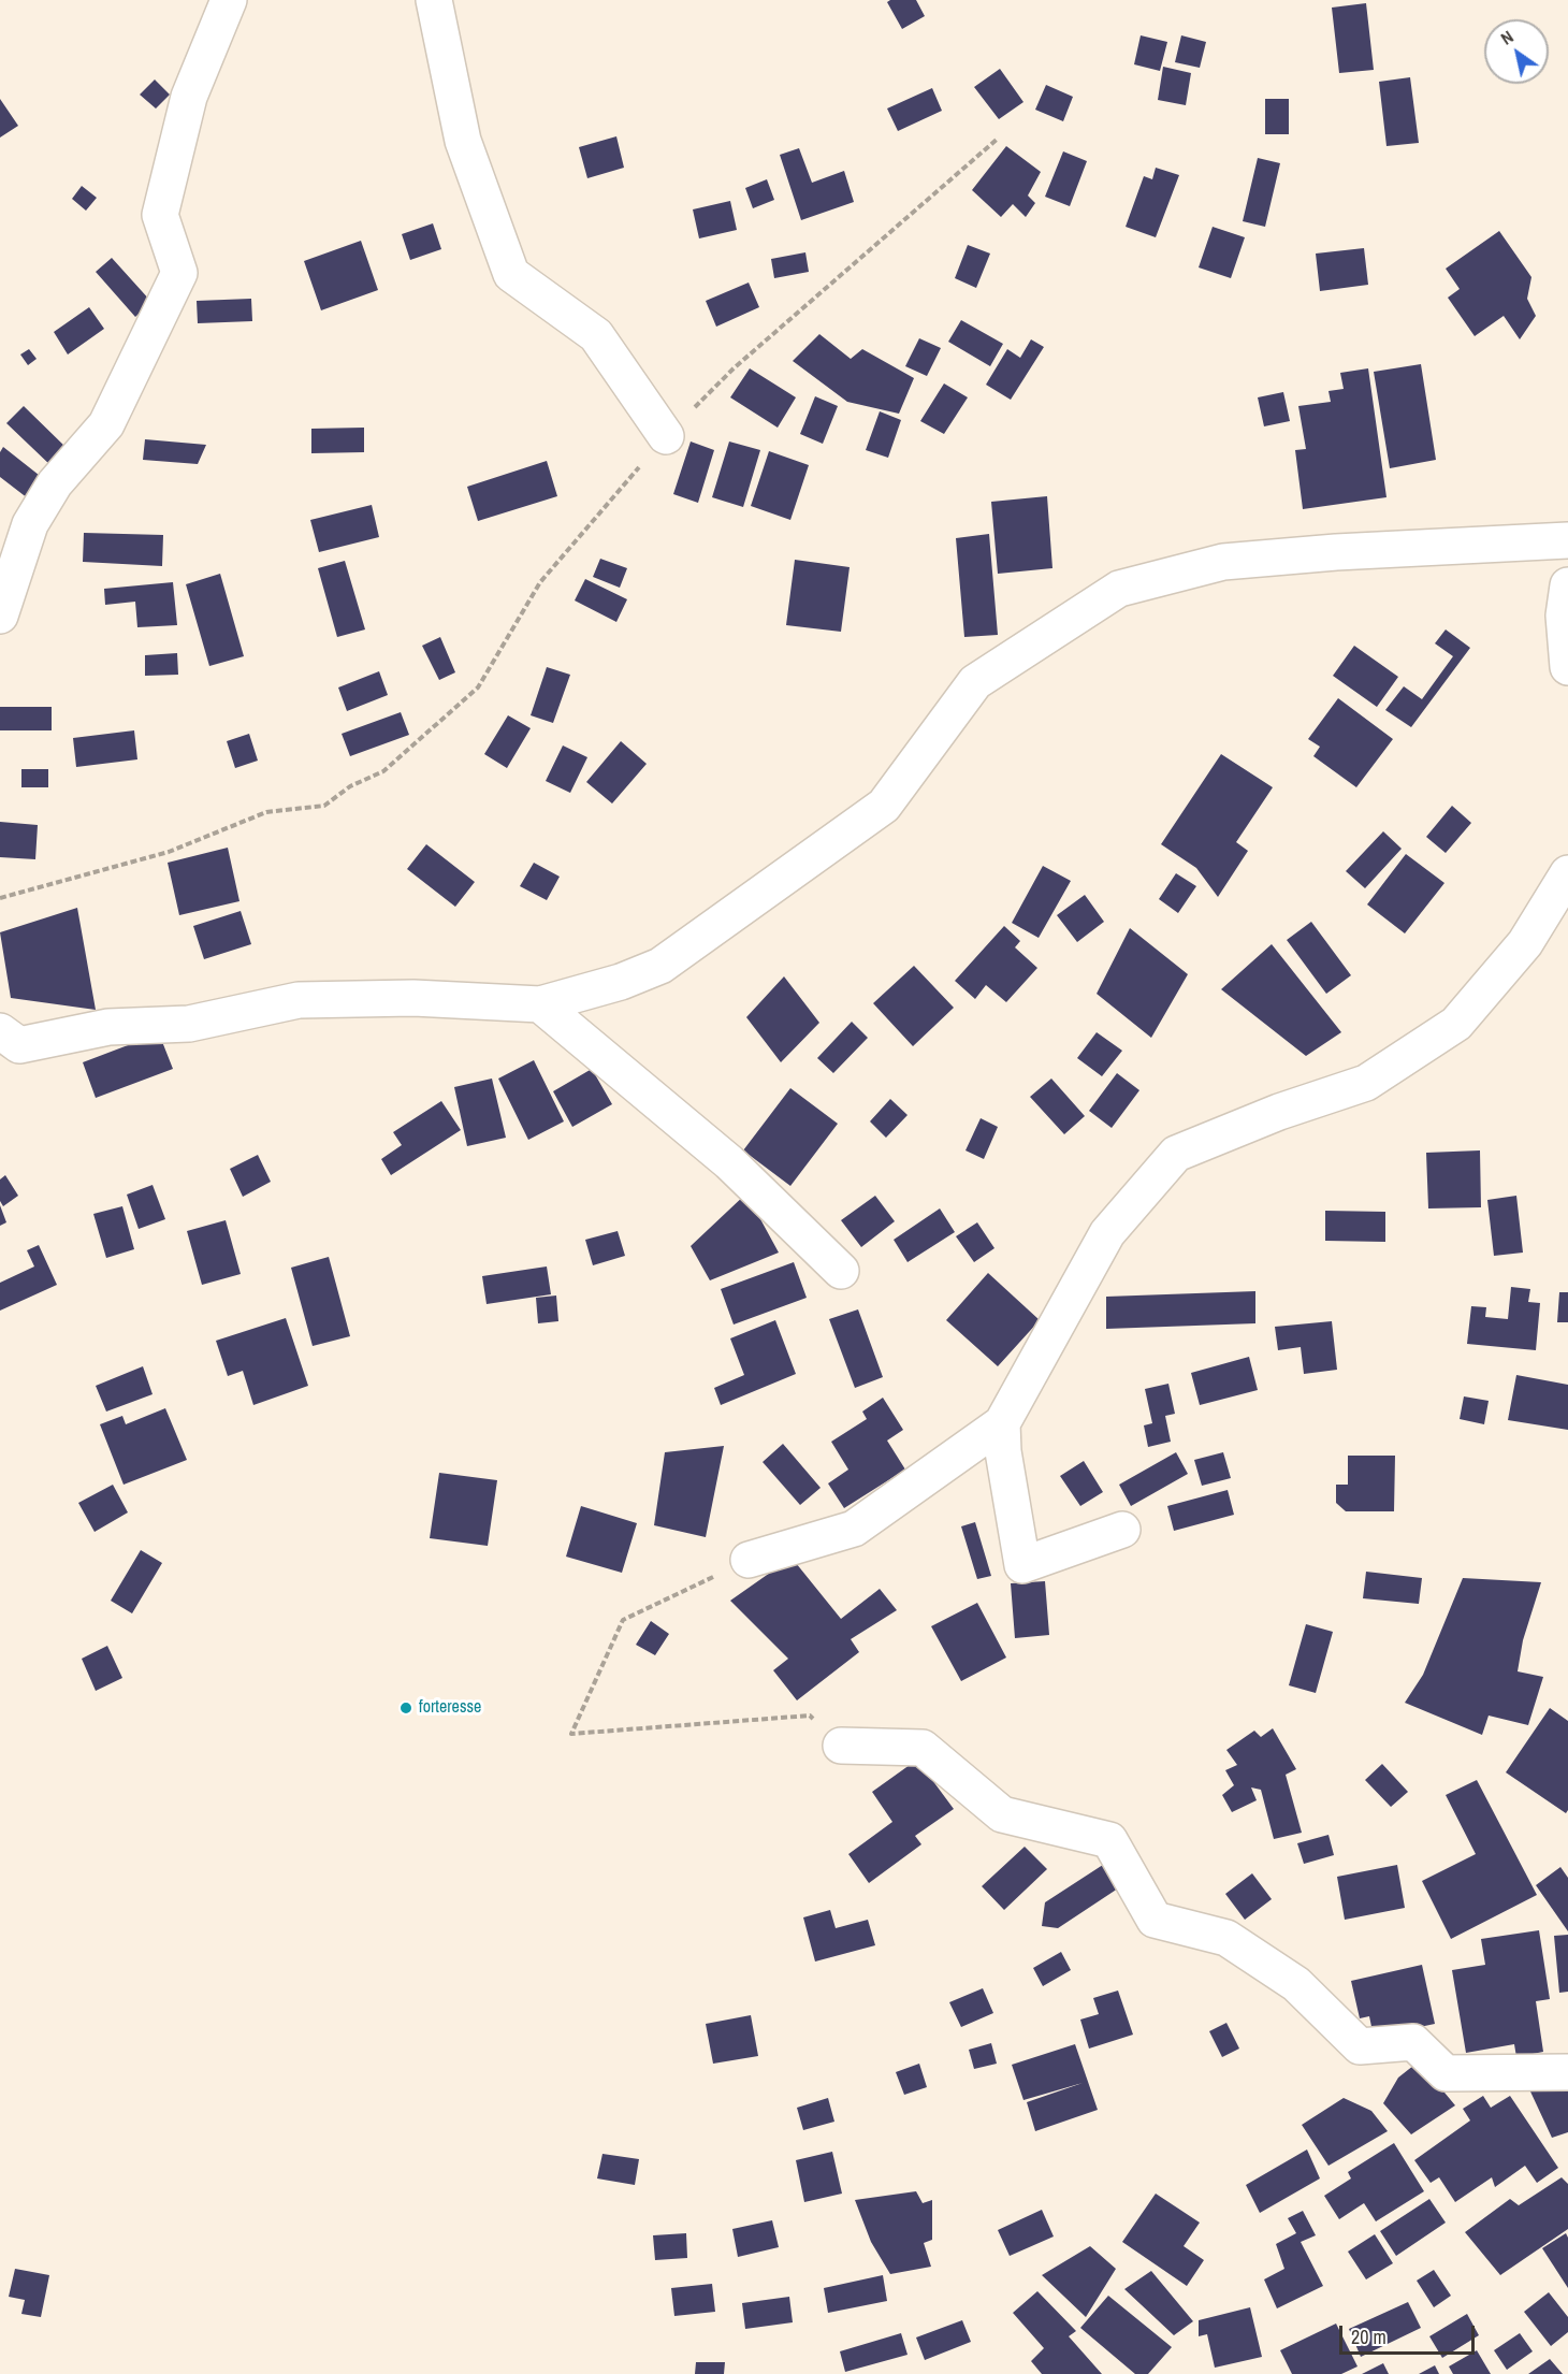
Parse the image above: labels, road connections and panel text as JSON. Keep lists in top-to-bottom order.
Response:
{
  "places": ["forteresse"],
  "scale_bar": "20 m",
  "north": "top left"
}
